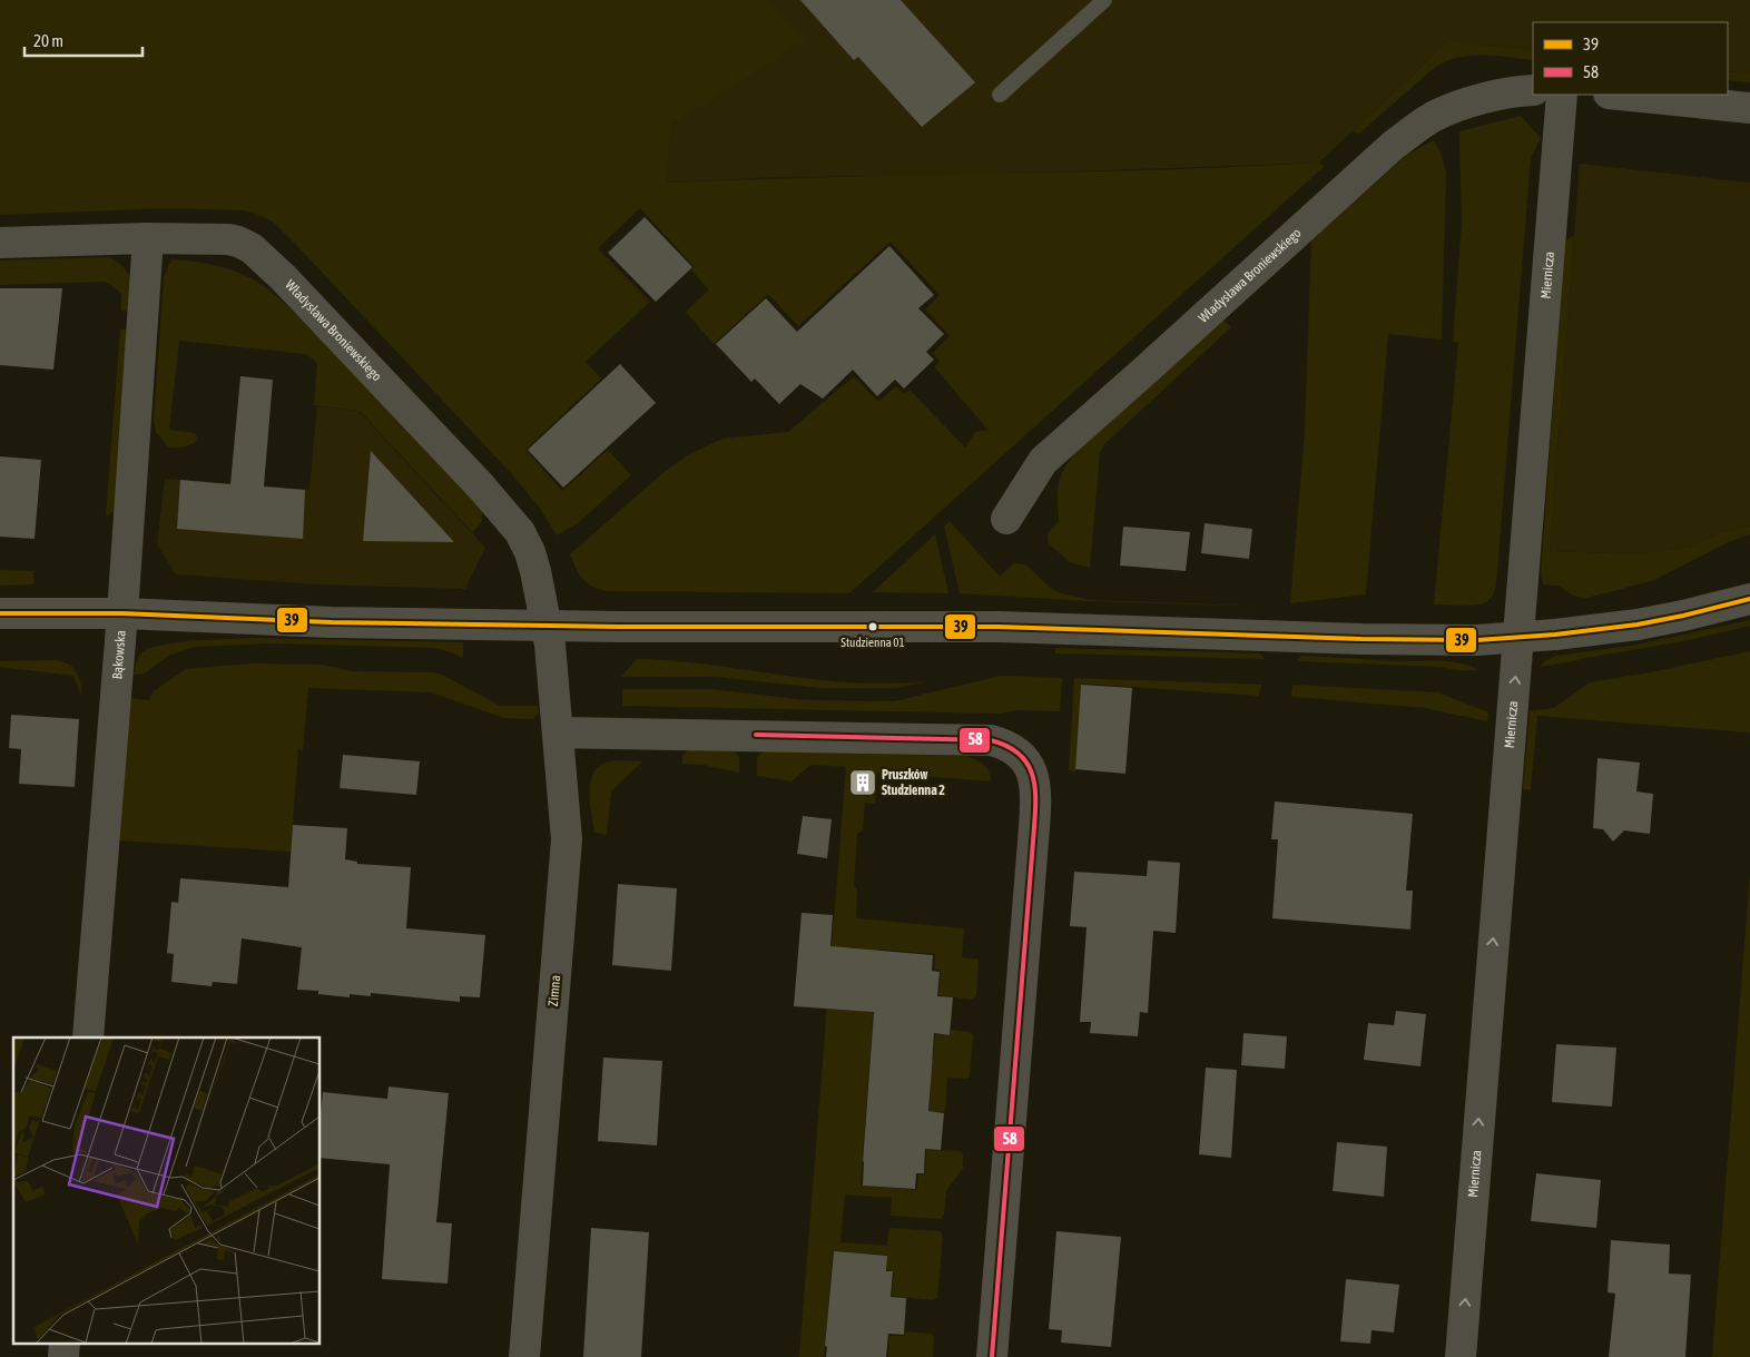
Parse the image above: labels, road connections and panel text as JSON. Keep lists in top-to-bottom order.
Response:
{
  "streets": {
    "street": [
      "Władysława Broniewskiego",
      "Miernicza",
      "Bąkowska",
      "Zimna"
    ]
  },
  "crossings": [
    ["Władysława Broniewskiego", "Bąkowska"],
    ["Władysława Broniewskiego", "Zimna"]
  ],
  "one_way": ["Miernicza"],
  "places": {
    "other": ["Studzienna 01"],
    "building": ["Pruszków Studzienna 2"]
  },
  "lines": ["transit line 39", "transit line 58"],
  "legend": ["39", "58"],
  "scale_bar": "20 m"
}
